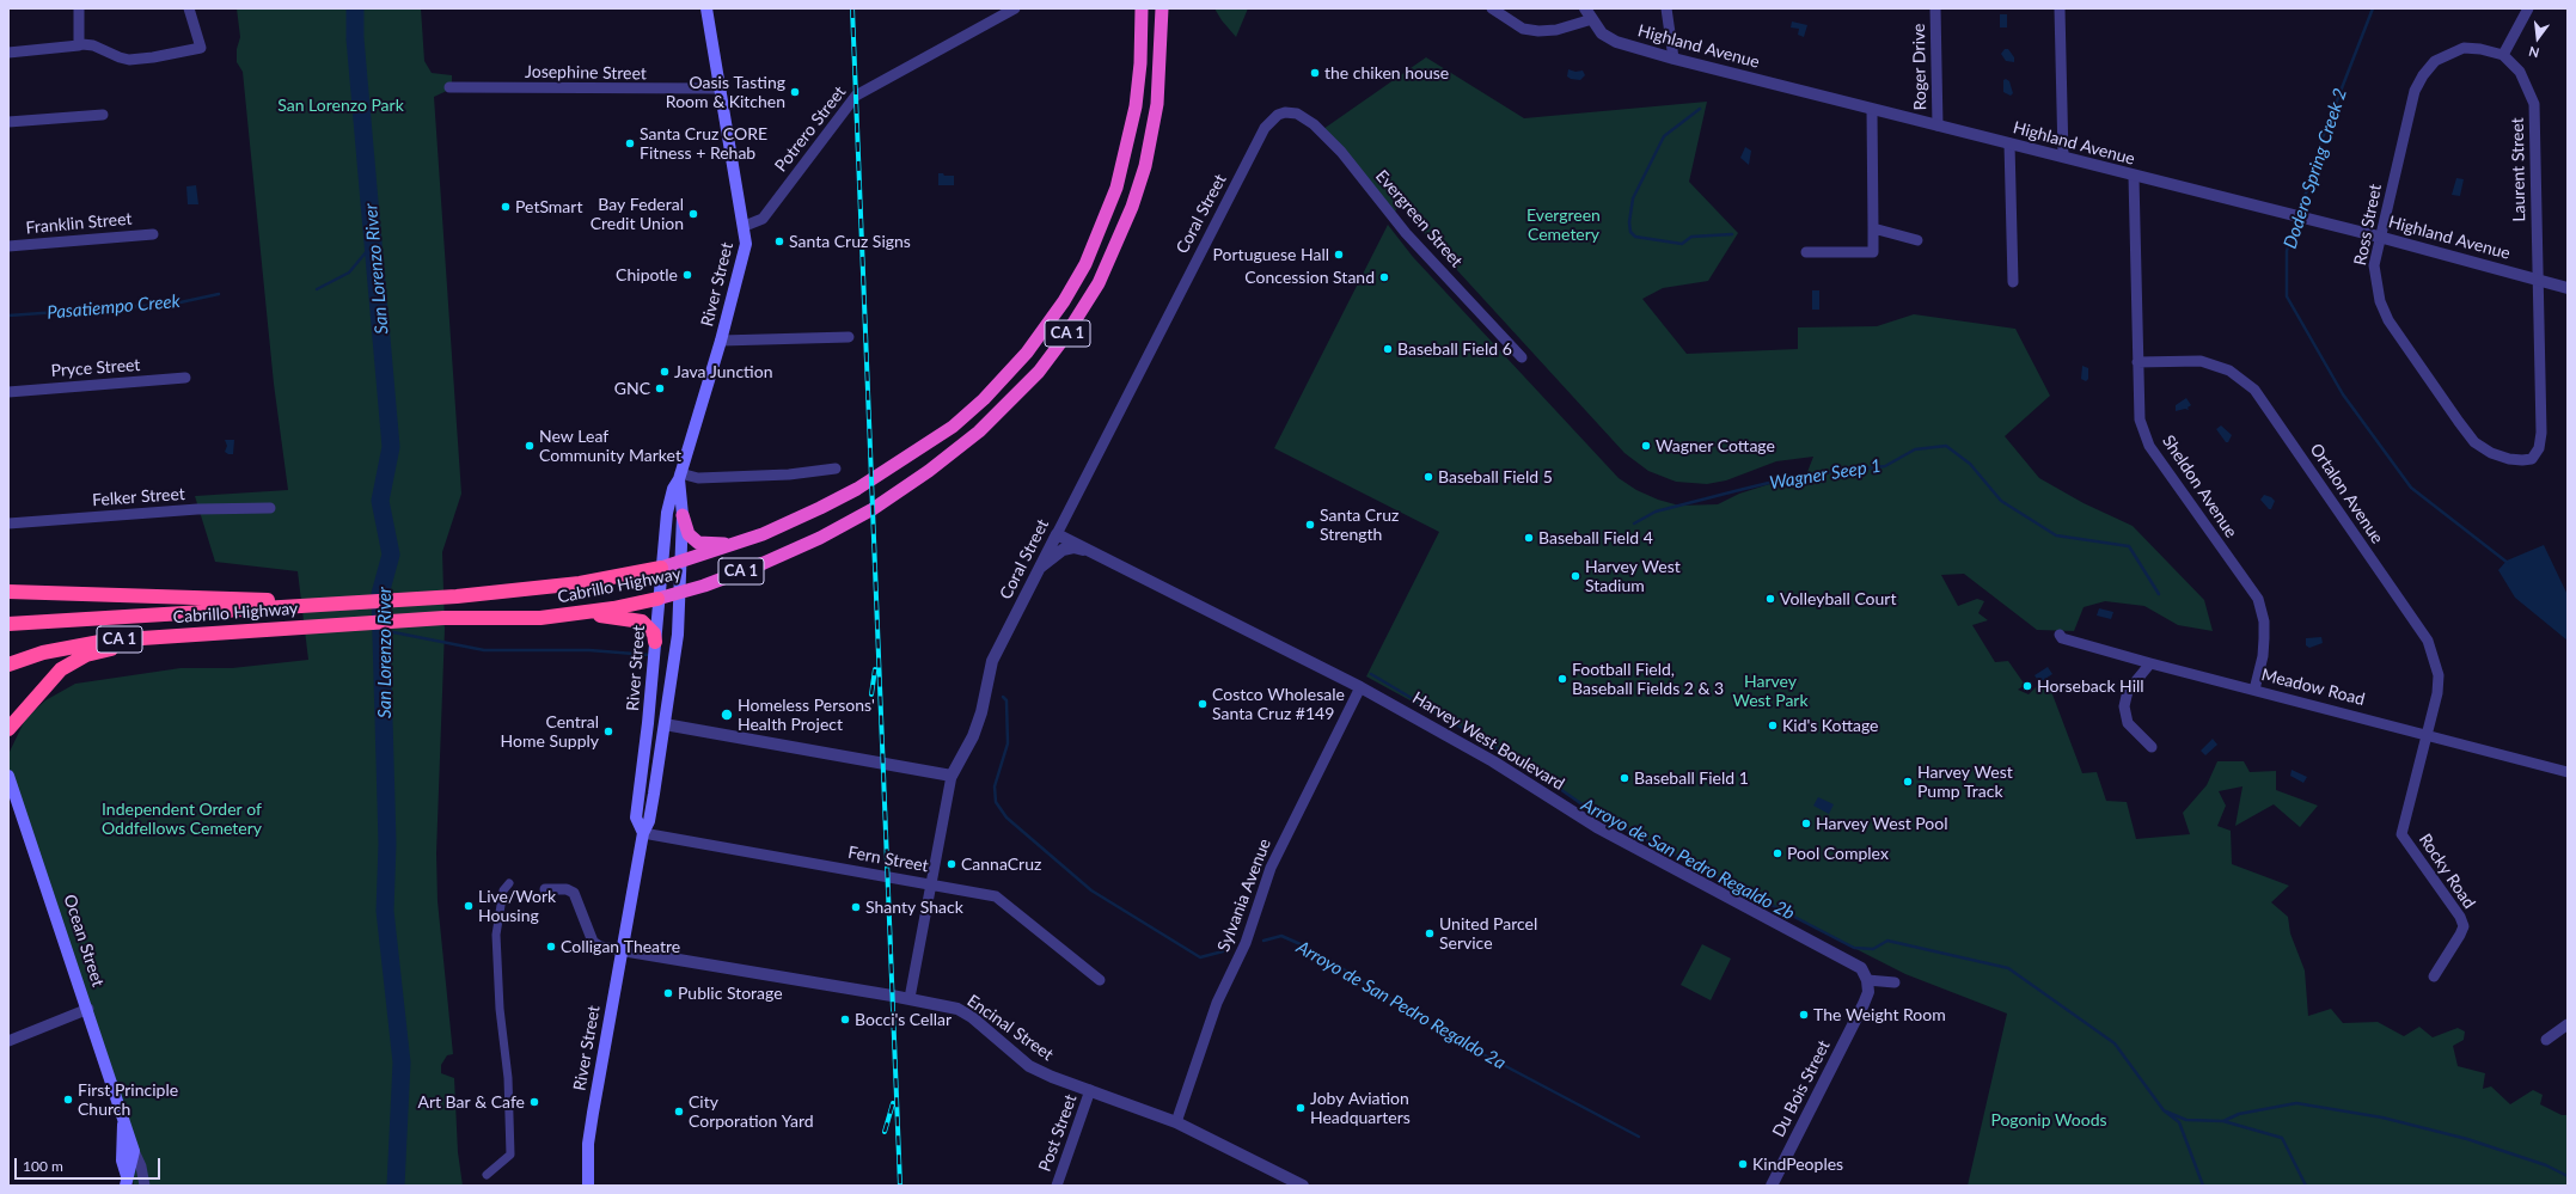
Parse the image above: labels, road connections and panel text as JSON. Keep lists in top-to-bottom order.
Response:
{
  "streets": {
    "highway": ["CA 1", "Cabrillo Highway"],
    "main road": ["River Street", "Ocean Street"],
    "street": [
      "Highland Avenue",
      "Roger Drive",
      "Josephine Street",
      "Potrero Street",
      "Laurent Street",
      "Coral Street",
      "Evergreen Street",
      "Franklin Street",
      "Ross Street",
      "Pryce Street",
      "Sheldon Avenue",
      "Ortalon Avenue",
      "Felker Street",
      "Meadow Road",
      "Harvey West Boulevard",
      "Fern Street",
      "Rocky Road",
      "Sylvania Avenue",
      "Encinal Street",
      "Du Bois Street",
      "Post Street"
    ]
  },
  "crossings": [
    ["Highland Avenue", "Roger Drive"],
    ["Highland Avenue", "Laurent Street"],
    ["Highland Avenue", "Ross Street"],
    ["Highland Avenue", "Sheldon Avenue"],
    ["Josephine Street", "River Street"],
    ["Potrero Street", "River Street"],
    ["Laurent Street", "Ross Street"],
    ["Coral Street", "Evergreen Street"],
    ["Coral Street", "Harvey West Boulevard"],
    ["River Street", "Cabrillo Highway"],
    ["River Street", "Fern Street"],
    ["River Street", "Encinal Street"],
    ["Sheldon Avenue", "Ortalon Avenue"],
    ["Sheldon Avenue", "Meadow Road"],
    ["Ortalon Avenue", "Meadow Road"],
    ["Ortalon Avenue", "Rocky Road"],
    ["Harvey West Boulevard", "Sylvania Avenue"],
    ["Harvey West Boulevard", "Du Bois Street"],
    ["Sylvania Avenue", "Encinal Street"],
    ["Encinal Street", "Post Street"]
  ],
  "water": [
    "Dodero Spring Creek 2",
    "San Lorenzo River",
    "Pasatiempo Creek",
    "Wagner Seep 1",
    "Arroyo de San Pedro Regaldo 2b",
    "Arroyo de San Pedro Regaldo 2a"
  ],
  "parks": [
    "San Lorenzo Park",
    "Evergreen Cemetery",
    "Harvey West Park",
    "Independent Order of Oddfellows Cemetery",
    "Pogonip Woods"
  ],
  "places": [
    "the chiken house",
    "Oasis Tasting Room & Kitchen",
    "Santa Cruz CORE Fitness + Rehab",
    "PetSmart",
    "Bay Federal Credit Union",
    "Santa Cruz Signs",
    "Portuguese Hall",
    "Chipotle",
    "Concession Stand",
    "Baseball Field 6",
    "Java Junction",
    "GNC",
    "New Leaf Community Market",
    "Wagner Cottage",
    "Baseball Field 5",
    "Santa Cruz Strength",
    "Baseball Field 4",
    "Harvey West Stadium",
    "Volleyball Court",
    "Football Field, Baseball Fields 2 & 3",
    "Horseback Hill",
    "Costco Wholesale Santa Cruz #149",
    "Homeless Persons' Health Project",
    "Kid's Kottage",
    "Central Home Supply",
    "Baseball Field 1",
    "Harvey West Pump Track",
    "Harvey West Pool",
    "Pool Complex",
    "CannaCruz",
    "Live/Work Housing",
    "Shanty Shack",
    "United Parcel Service",
    "Colligan Theatre",
    "Public Storage",
    "The Weight Room",
    "Bocci's Cellar",
    "First Principle Church",
    "Art Bar & Cafe",
    "Joby Aviation Headquarters",
    "City Corporation Yard",
    "KindPeoples"
  ],
  "scale_bar": "100 m",
  "north": "bottom"
}
